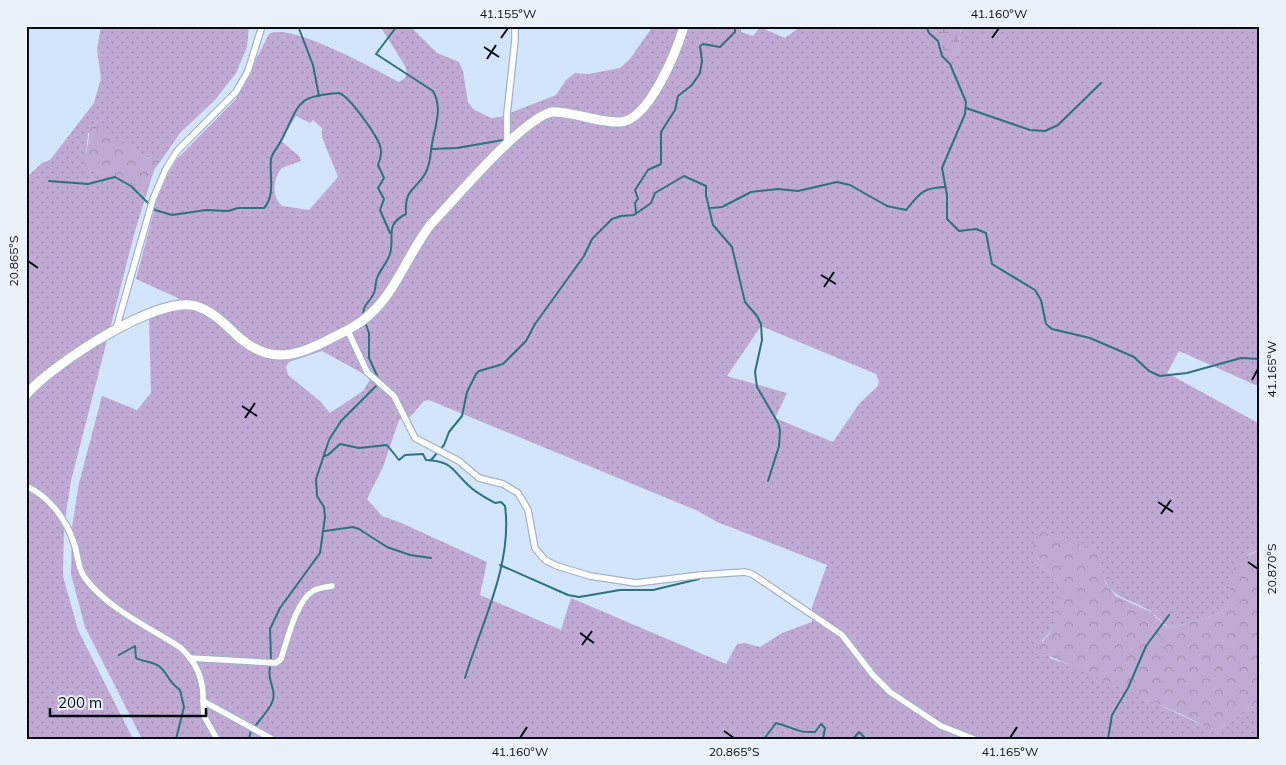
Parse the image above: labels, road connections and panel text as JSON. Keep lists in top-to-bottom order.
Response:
{
  "scale_bar": "200 m",
  "coordinates": [
    "41.155°W",
    "41.160°W",
    "20.865°S",
    "41.165°W",
    "20.870°S"
  ]
}
